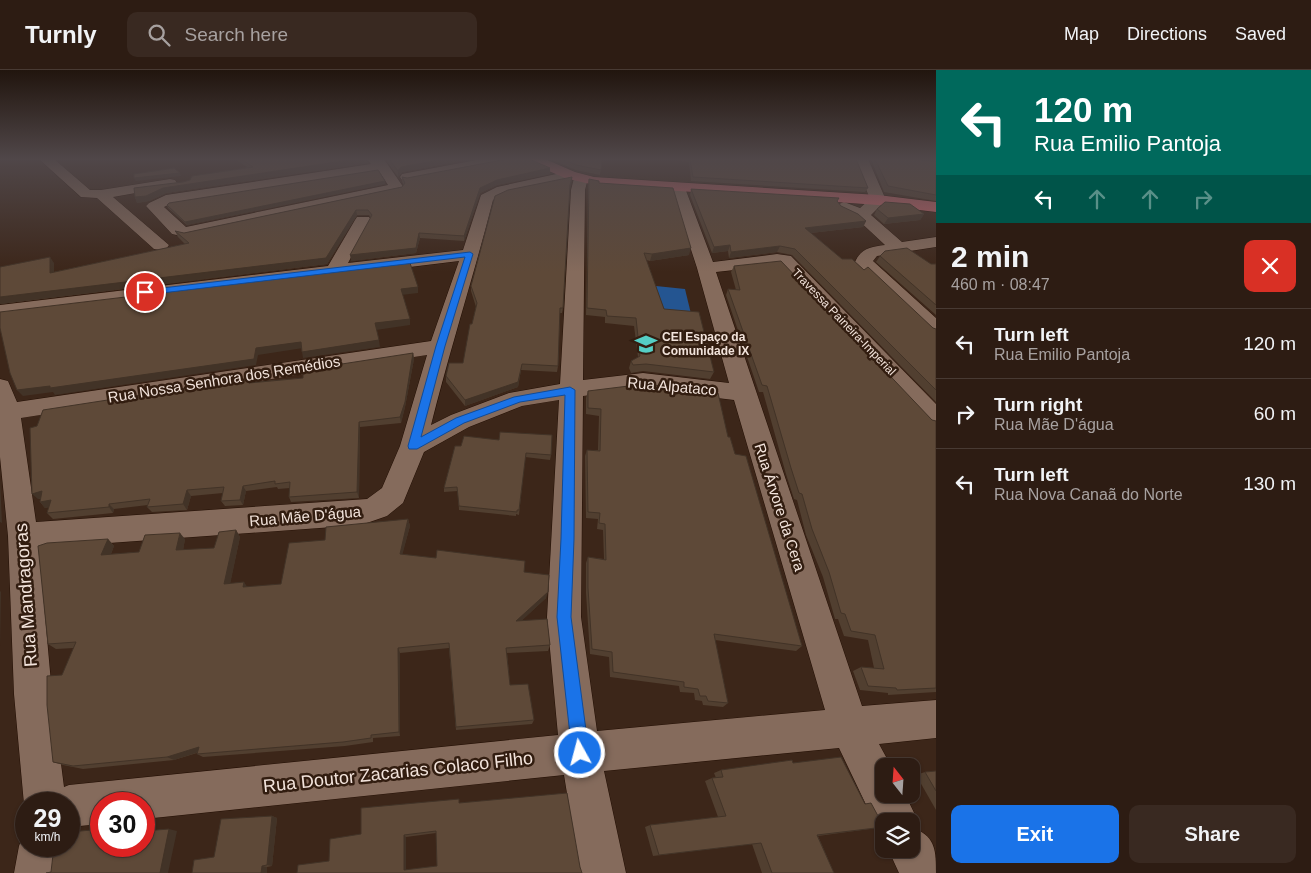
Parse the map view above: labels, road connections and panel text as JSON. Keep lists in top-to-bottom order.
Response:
{
  "streets": {
    "street": [
      "Travessa Paineira-Imperial",
      "Rua Nossa Senhora dos Remédios",
      "Rua Alpataco",
      "Rua Árvore da Cera",
      "Rua Mãe D'água",
      "Rua Mandragoras",
      "Rua Doutor Zacarias Colaco Filho"
    ]
  },
  "crossings": [
    ["Travessa Paineira-Imperial", "Rua Árvore da Cera"],
    ["Rua Nossa Senhora dos Remédios", "Rua Mãe D'água"],
    ["Rua Nossa Senhora dos Remédios", "Rua Mandragoras"],
    ["Rua Alpataco", "Rua Árvore da Cera"],
    ["Rua Alpataco", "Rua Mãe D'água"],
    ["Rua Árvore da Cera", "Rua Doutor Zacarias Colaco Filho"],
    ["Rua Mãe D'água", "Rua Mandragoras"]
  ],
  "places": {
    "school or university": ["CEI Espaço da Comunidade IX"]
  },
  "north": "top",
  "page": {
    "header": "Turnly",
    "search": "Search here",
    "nav": ["Map", "Directions", "Saved"],
    "turn": ["120 m", "Rua Emilio Pantoja"],
    "heading": ["2 min", "460 m · 08:47"],
    "list": [
      {
        "name": "Turn left",
        "note": "Rua Emilio Pantoja",
        "value": "120 m"
      },
      {
        "name": "Turn right",
        "note": "Rua Mãe D'água",
        "value": "60 m"
      },
      {
        "name": "Turn left",
        "note": "Rua Nova Canaã do Norte",
        "value": "130 m"
      }
    ],
    "speed": "29 km/h",
    "limit": "30",
    "buttons": ["Exit", "Share"]
  }
}
